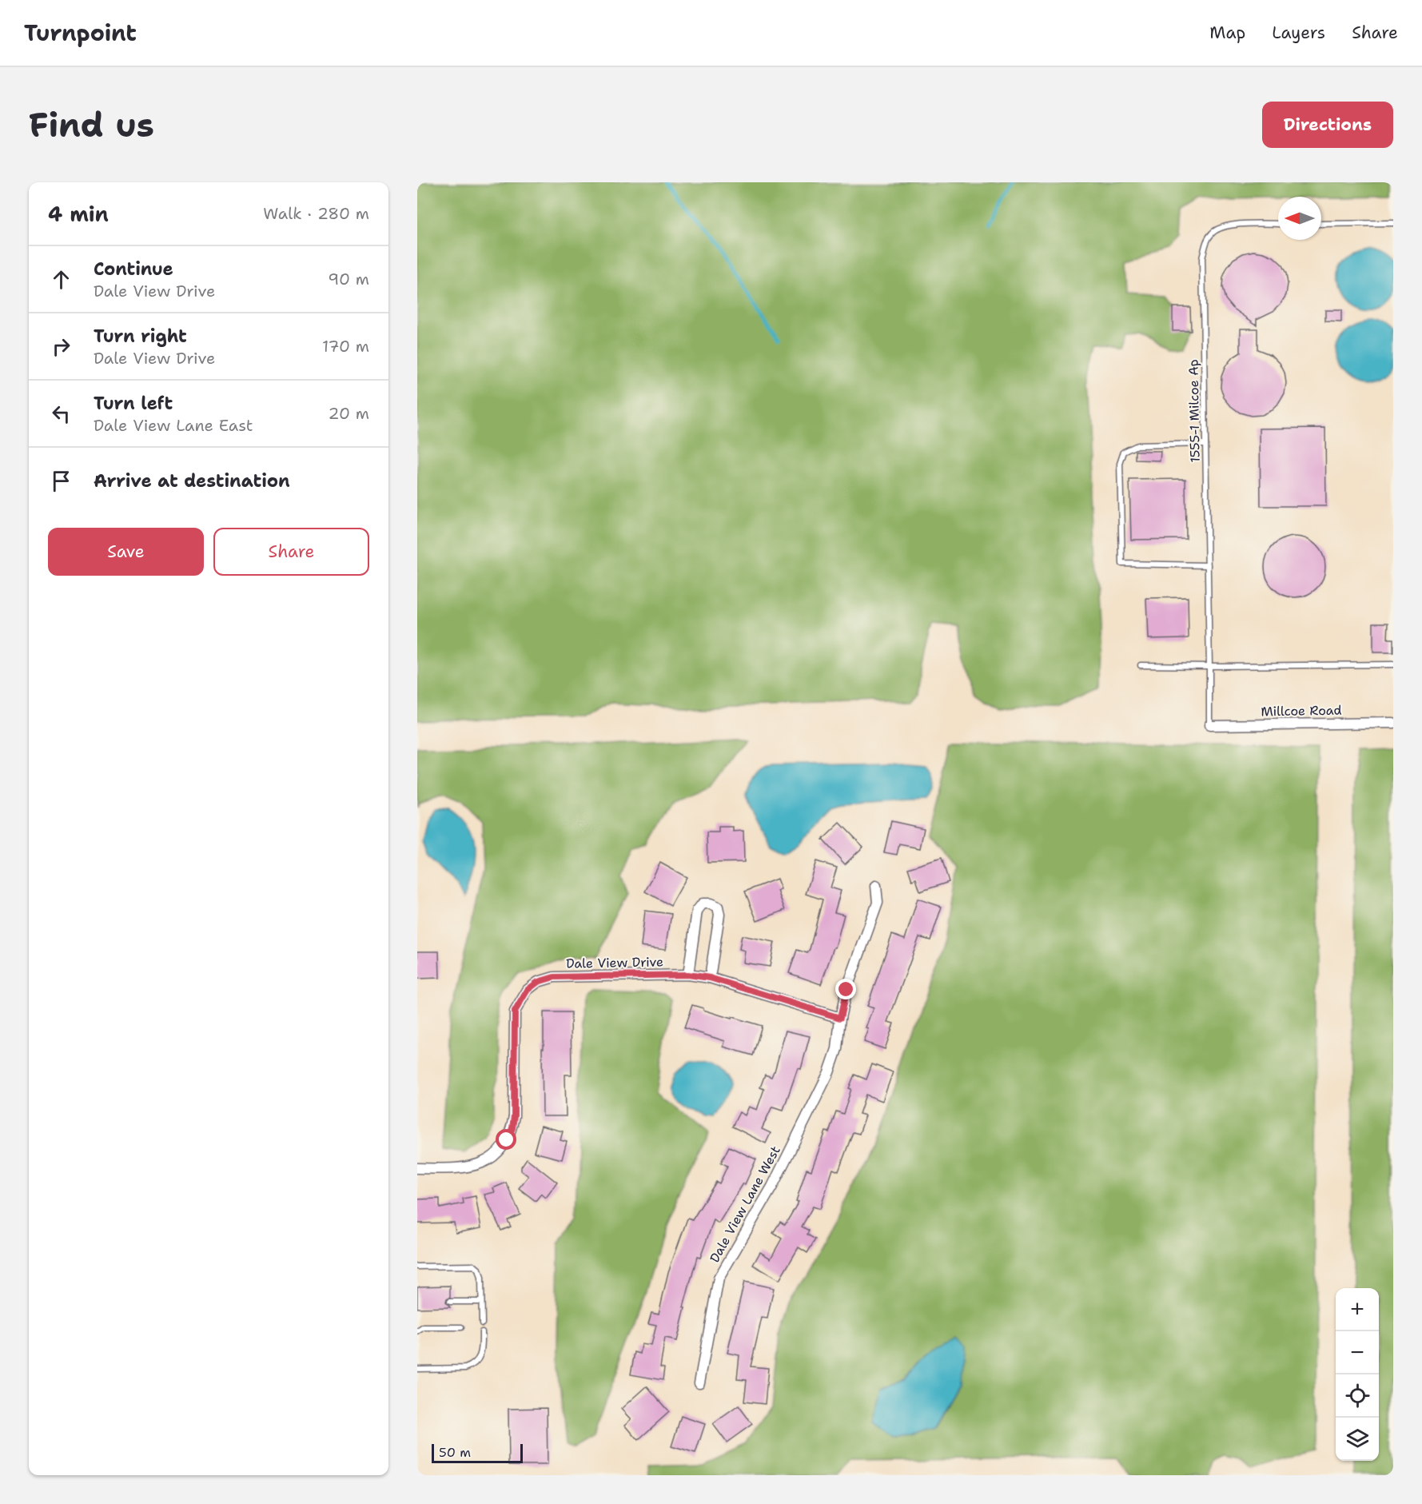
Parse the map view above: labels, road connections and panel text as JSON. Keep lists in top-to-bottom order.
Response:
{
  "streets": {
    "street": ["Millcoe Road", "Dale View Drive", "Dale View Lane West"],
    "lane": ["1555-1 Milcoe Ap"]
  },
  "crossings": [
    ["1555-1 Milcoe Ap", "Millcoe Road"],
    ["Dale View Drive", "Dale View Lane West"]
  ],
  "scale_bar": "50 m",
  "north": "left",
  "page": {
    "header": "Turnpoint",
    "nav": ["Map", "Layers", "Share"],
    "buttons": [
      "Directions",
      ["Save", "Share"]
    ],
    "title": "Find us",
    "heading": ["4 min", "Walk · 280 m"],
    "list": [
      ["Continue", "Dale View Drive", "90 m"],
      ["Turn right", "Dale View Drive", "170 m"],
      ["Turn left", "Dale View Lane East", "20 m"],
      "Arrive at destination"
    ],
    "map_buttons": ["+", "−"],
    "scale": "50 m"
  }
}
